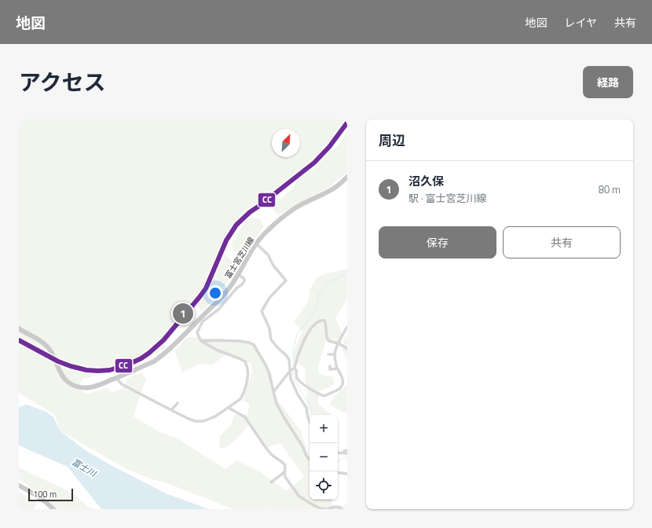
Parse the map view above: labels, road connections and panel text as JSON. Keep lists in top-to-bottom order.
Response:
{
  "streets": {
    "main road": ["富士宮芝川線"]
  },
  "water": ["富士川"],
  "lines": ["transit line CC"],
  "scale_bar": "100 m",
  "north": "top right",
  "page": {
    "header": "地図",
    "nav": ["地図", "レイヤ", "共有"],
    "title": "アクセス",
    "buttons": [
      "経路",
      ["保存", "共有"]
    ],
    "heading": "周辺",
    "list": [
      {
        "mark": "1",
        "name": "沼久保",
        "note": "駅 · 富士宮芝川線",
        "value": "80 m"
      }
    ],
    "pins": "1",
    "map_buttons": ["+", "−"],
    "scale": "100 m"
  }
}
